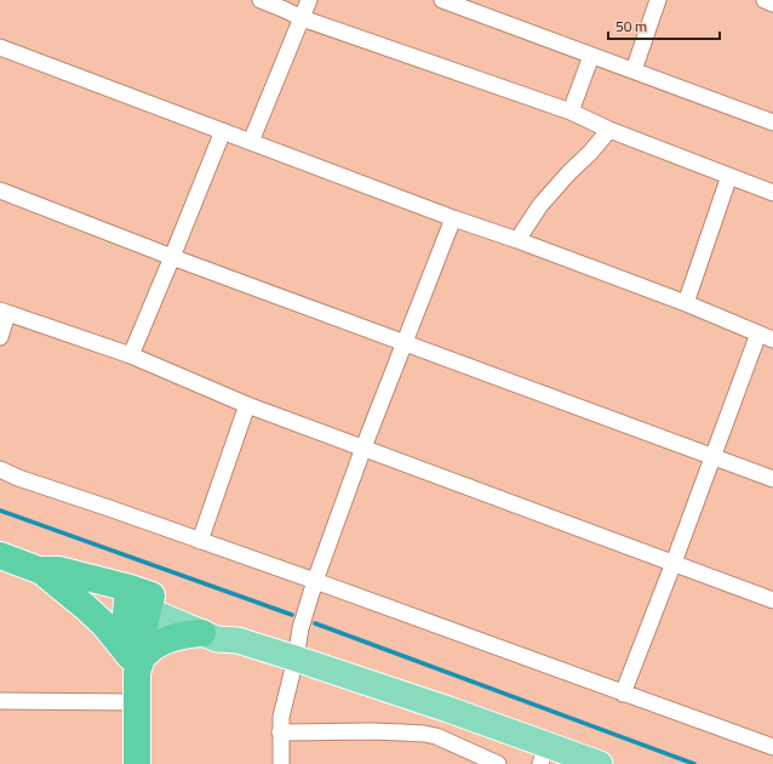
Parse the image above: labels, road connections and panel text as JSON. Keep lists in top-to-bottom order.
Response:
{
  "scale_bar": "50 m"
}
